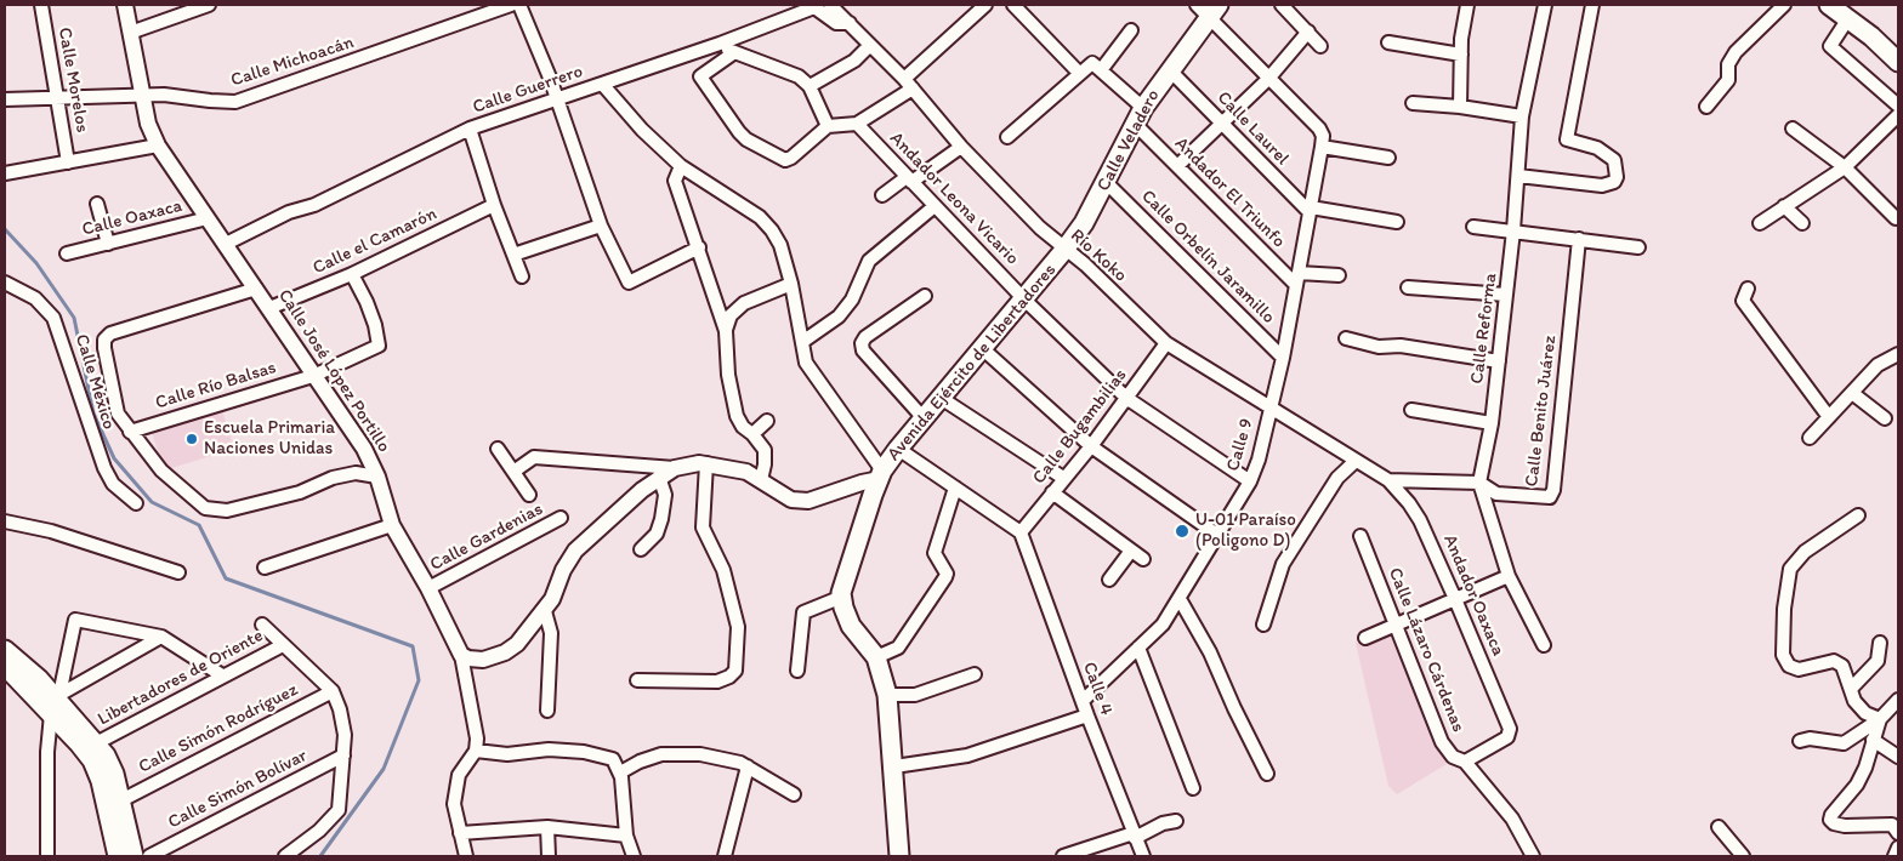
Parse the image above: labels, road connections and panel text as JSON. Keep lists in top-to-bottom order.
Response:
{
  "streets": {
    "main road": ["Calle Veladero", "Avenida Ejército de Libertadores"],
    "street": [
      "Calle Michoacán",
      "Calle Morelos",
      "Calle Guerrero",
      "Calle Laurel",
      "Andador El Triunfo",
      "Andador Leona Vicario",
      "Calle Oaxaca",
      "Calle el Camarón",
      "Río Koko",
      "Calle Orbelín Jaramillo",
      "Calle Reforma",
      "Calle José López Portillo",
      "Calle México",
      "Calle Río Balsas",
      "Calle Benito Juárez",
      "Calle Bugambilias",
      "Calle 9",
      "Calle Gardenias",
      "Andador Oaxaca",
      "Calle Lázaro Cárdenas",
      "Libertadores de Oriente",
      "Calle 4",
      "Calle Simón Rodríguez",
      "Calle Simón Bolívar"
    ]
  },
  "crossings": [
    ["Calle Michoacán", "Calle Morelos"],
    ["Calle Michoacán", "Calle José López Portillo"],
    ["Calle Guerrero", "Río Koko"],
    ["Calle Guerrero", "Calle José López Portillo"],
    ["Calle Laurel", "Calle Veladero"],
    ["Calle Laurel", "Calle 9"],
    ["Calle Veladero", "Andador El Triunfo"],
    ["Calle Veladero", "Río Koko"],
    ["Calle Veladero", "Calle Orbelín Jaramillo"],
    ["Calle Veladero", "Avenida Ejército de Libertadores"],
    ["Andador El Triunfo", "Calle 9"],
    ["Andador Leona Vicario", "Avenida Ejército de Libertadores"],
    ["Andador Leona Vicario", "Calle Bugambilias"],
    ["Andador Leona Vicario", "Calle 9"],
    ["Calle Oaxaca", "Calle José López Portillo"],
    ["Calle el Camarón", "Calle José López Portillo"],
    ["Calle el Camarón", "Calle Río Balsas"],
    ["Río Koko", "Avenida Ejército de Libertadores"],
    ["Río Koko", "Calle Benito Juárez"],
    ["Río Koko", "Calle Bugambilias"],
    ["Río Koko", "Calle 9"],
    ["Río Koko", "Andador Oaxaca"],
    ["Calle Orbelín Jaramillo", "Calle 9"],
    ["Calle Reforma", "Calle Benito Juárez"],
    ["Calle José López Portillo", "Calle Río Balsas"],
    ["Calle José López Portillo", "Calle Gardenias"],
    ["Calle Benito Juárez", "Andador Oaxaca"],
    ["Calle Bugambilias", "Calle 4"],
    ["Calle 9", "Calle 4"],
    ["Andador Oaxaca", "Calle Lázaro Cárdenas"]
  ],
  "places": ["Escuela Primaria Naciones Unidas", "U-01 Paraíso (Poligono D)"]
}
